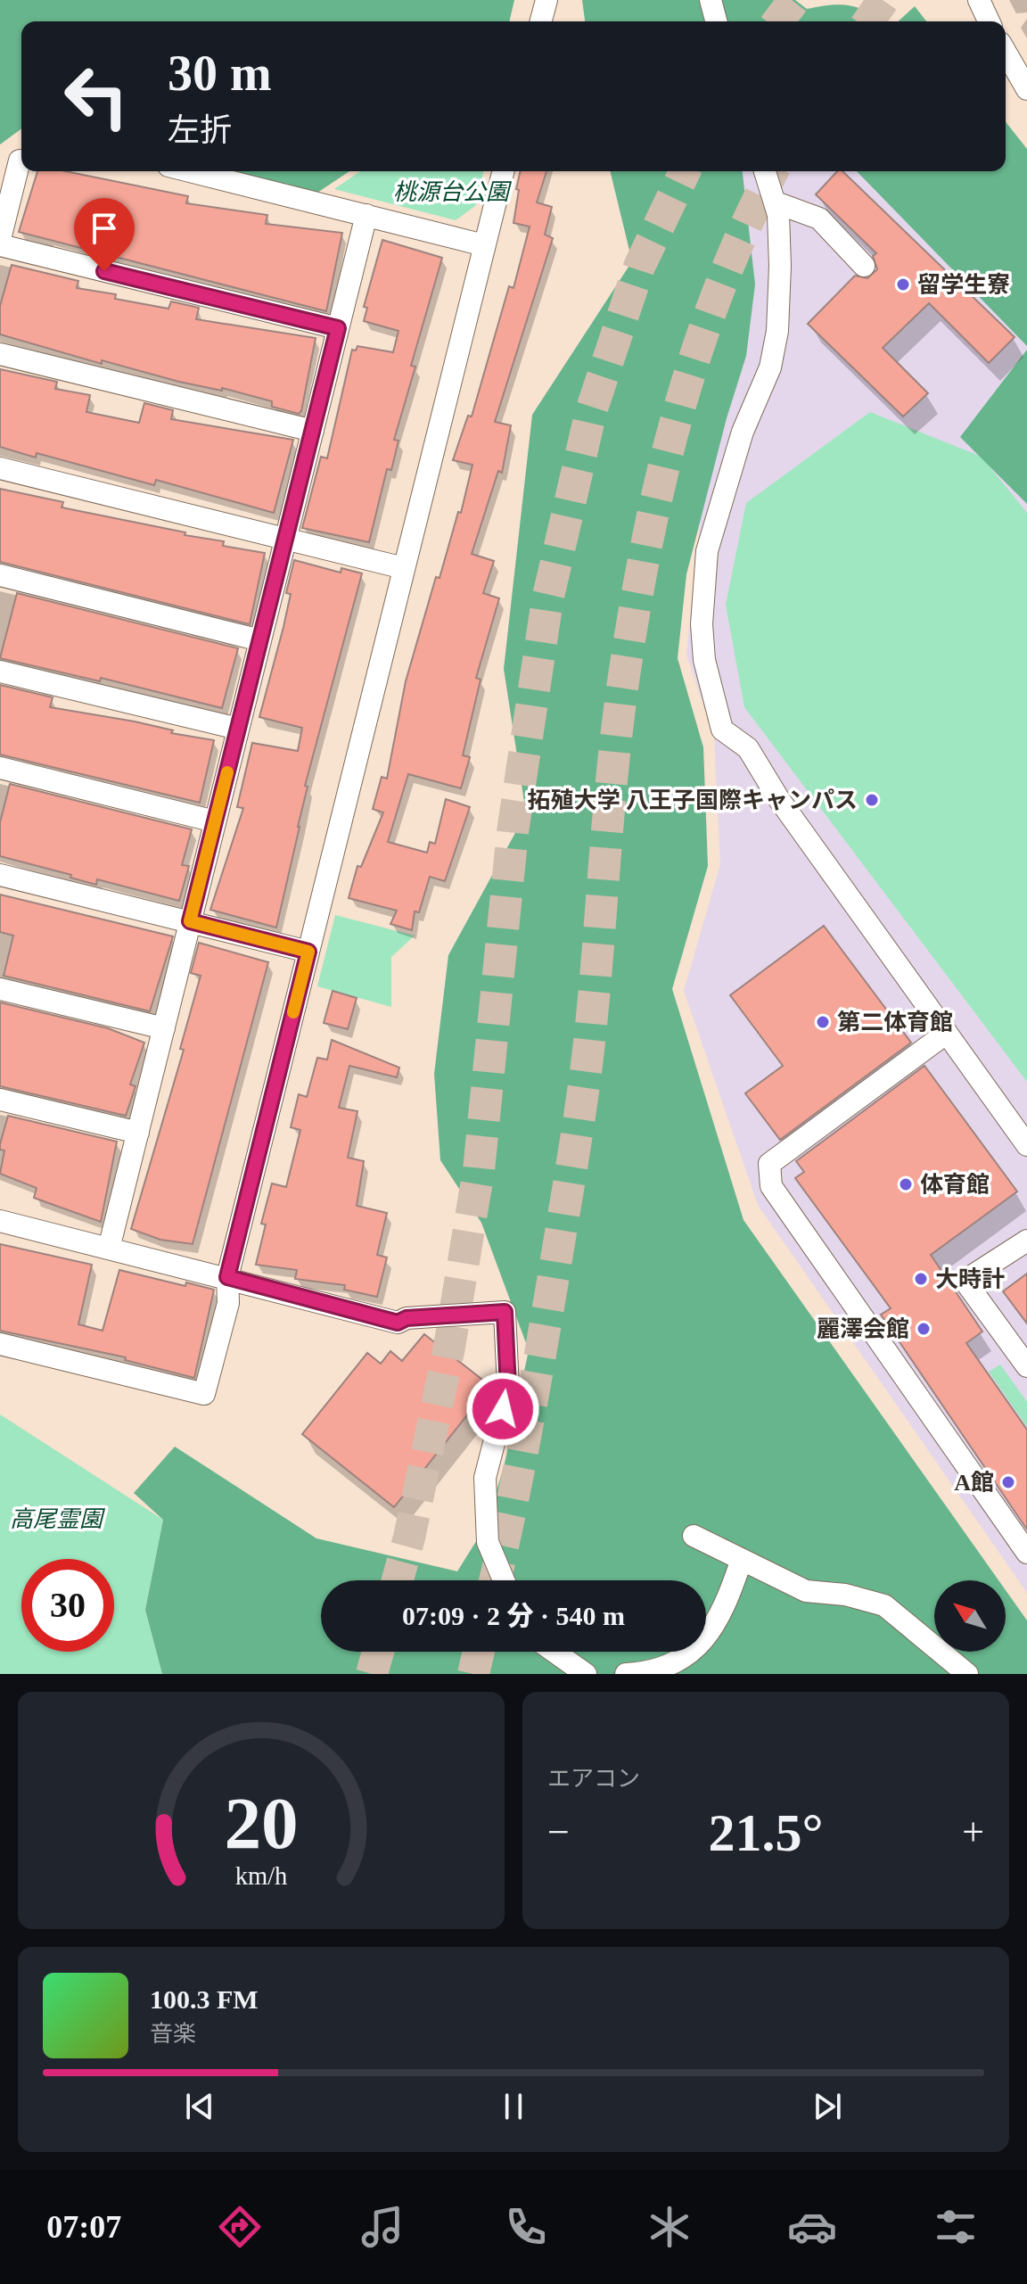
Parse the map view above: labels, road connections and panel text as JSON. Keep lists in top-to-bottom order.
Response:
{
  "parks": ["桃源台公園", "高尾霊園"],
  "places": [
    "留学生寮",
    "拓殖大学 八王子国際キャンパス",
    "第二体育館",
    "体育館",
    "大時計",
    "麗澤会館",
    "A館"
  ],
  "north": "top left",
  "page": {
    "turn": ["30 m", "左折"],
    "limit": "30",
    "trip": "07:09 · 2 分 · 540 m",
    "tile": "エアコン",
    "heat": ["−", "21.5°", "+"],
    "song": ["100.3 FM", "音楽"],
    "tabs": "07:07",
    "gauge": ["20", "km/h"]
  }
}
